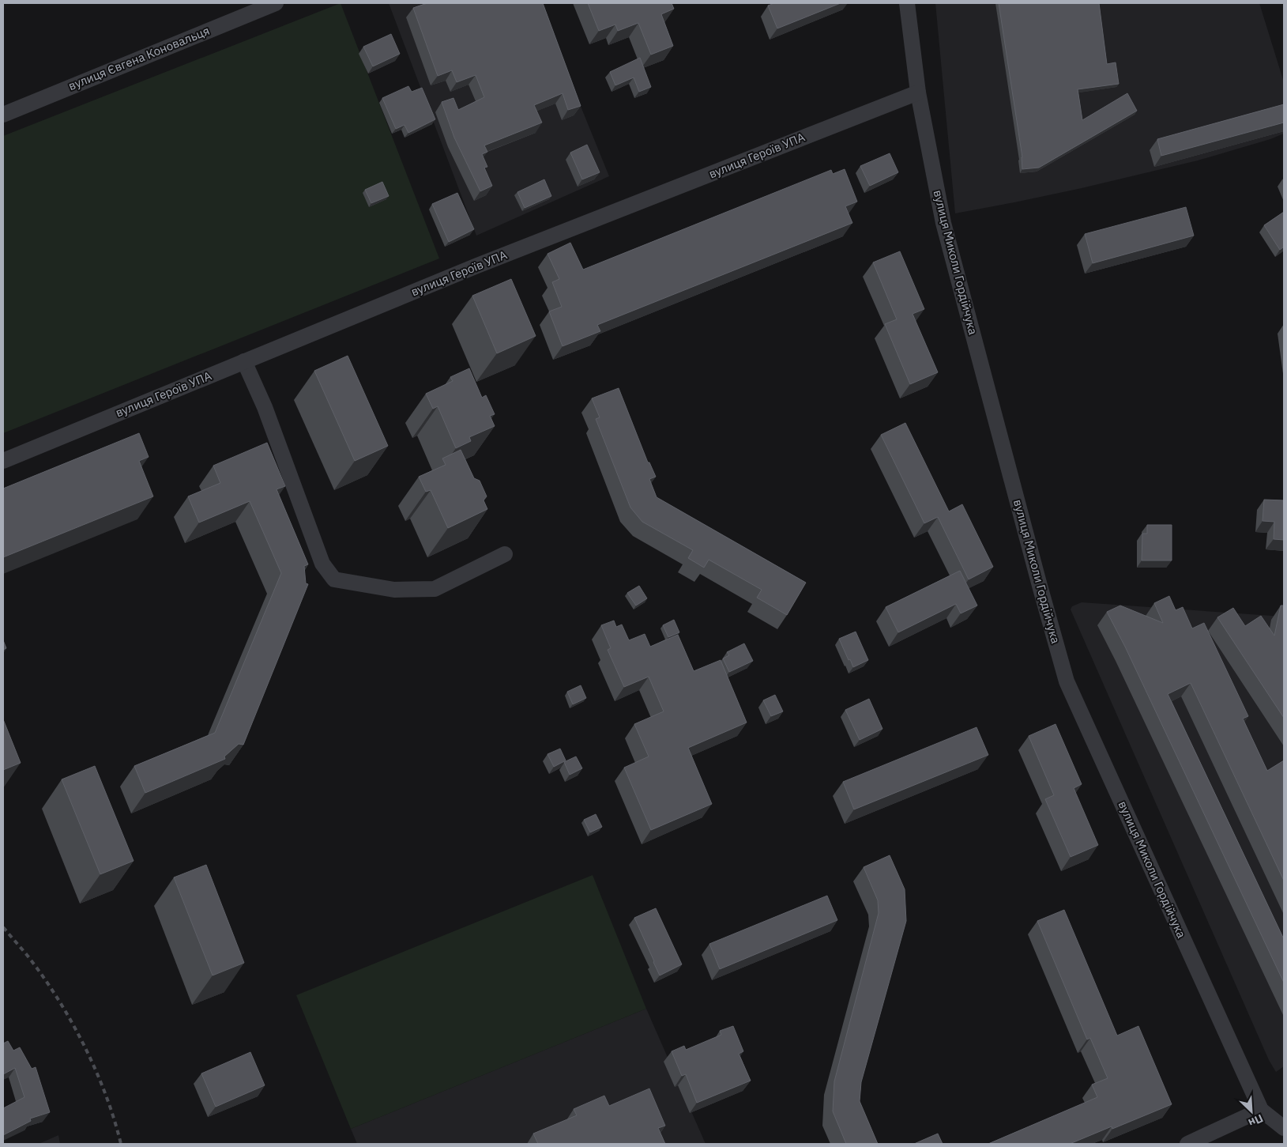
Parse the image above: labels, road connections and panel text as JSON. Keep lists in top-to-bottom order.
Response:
{
  "streets": {
    "street": ["вулиця Євгена Коновальця", "вулиця Героїв УПА", "вулиця Миколи Гордійчука"]
  },
  "crossings": [
    ["вулиця Героїв УПА", "вулиця Миколи Гордійчука"]
  ],
  "north": "bottom right"
}
